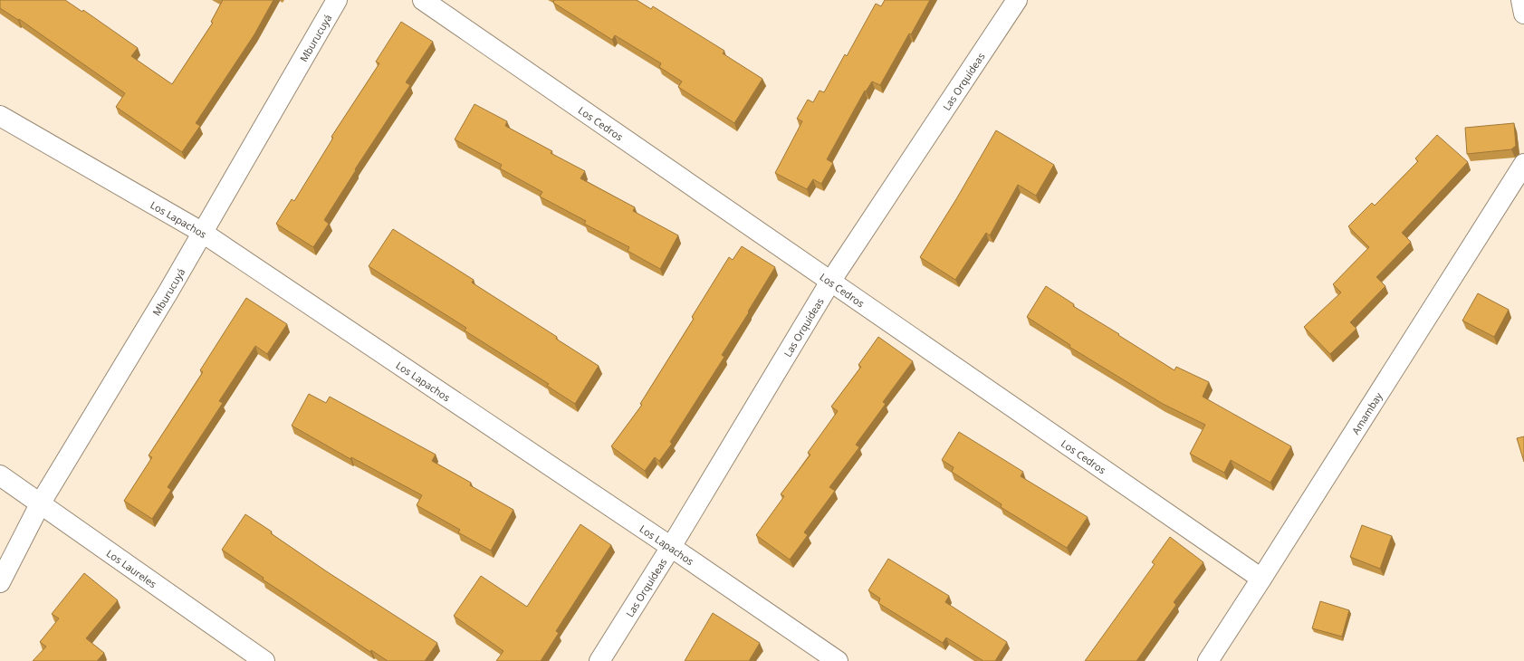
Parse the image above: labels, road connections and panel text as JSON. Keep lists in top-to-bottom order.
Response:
{
  "streets": {
    "street": [
      "Mburucuyá",
      "Las Orquídeas",
      "Los Cedros",
      "Los Lapachos",
      "Amambay",
      "Los Laureles"
    ]
  },
  "crossings": [
    ["Mburucuyá", "Los Lapachos"],
    ["Mburucuyá", "Los Laureles"],
    ["Las Orquídeas", "Los Cedros"],
    ["Las Orquídeas", "Los Lapachos"],
    ["Los Cedros", "Amambay"]
  ]
}
